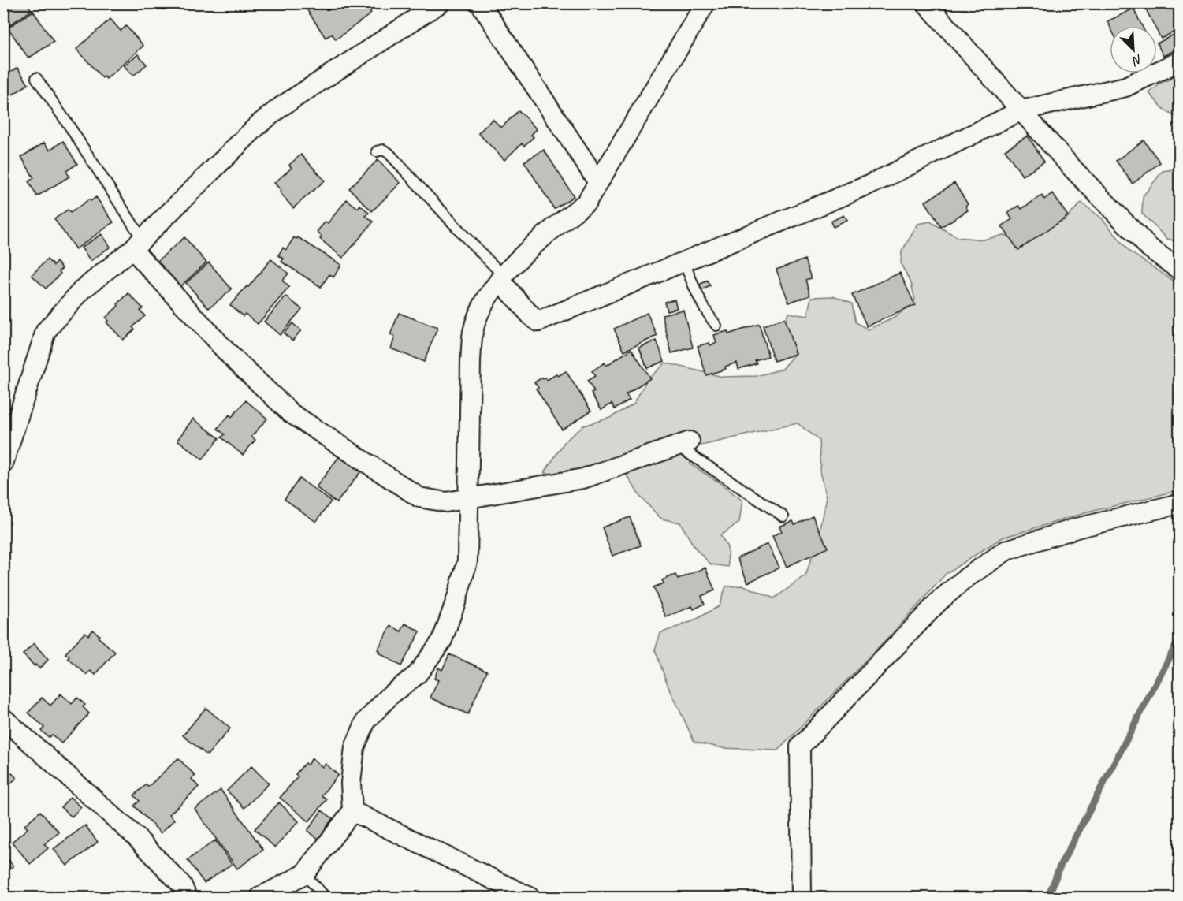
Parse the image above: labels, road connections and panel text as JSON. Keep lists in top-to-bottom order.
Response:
{
  "north": "bottom right"
}
